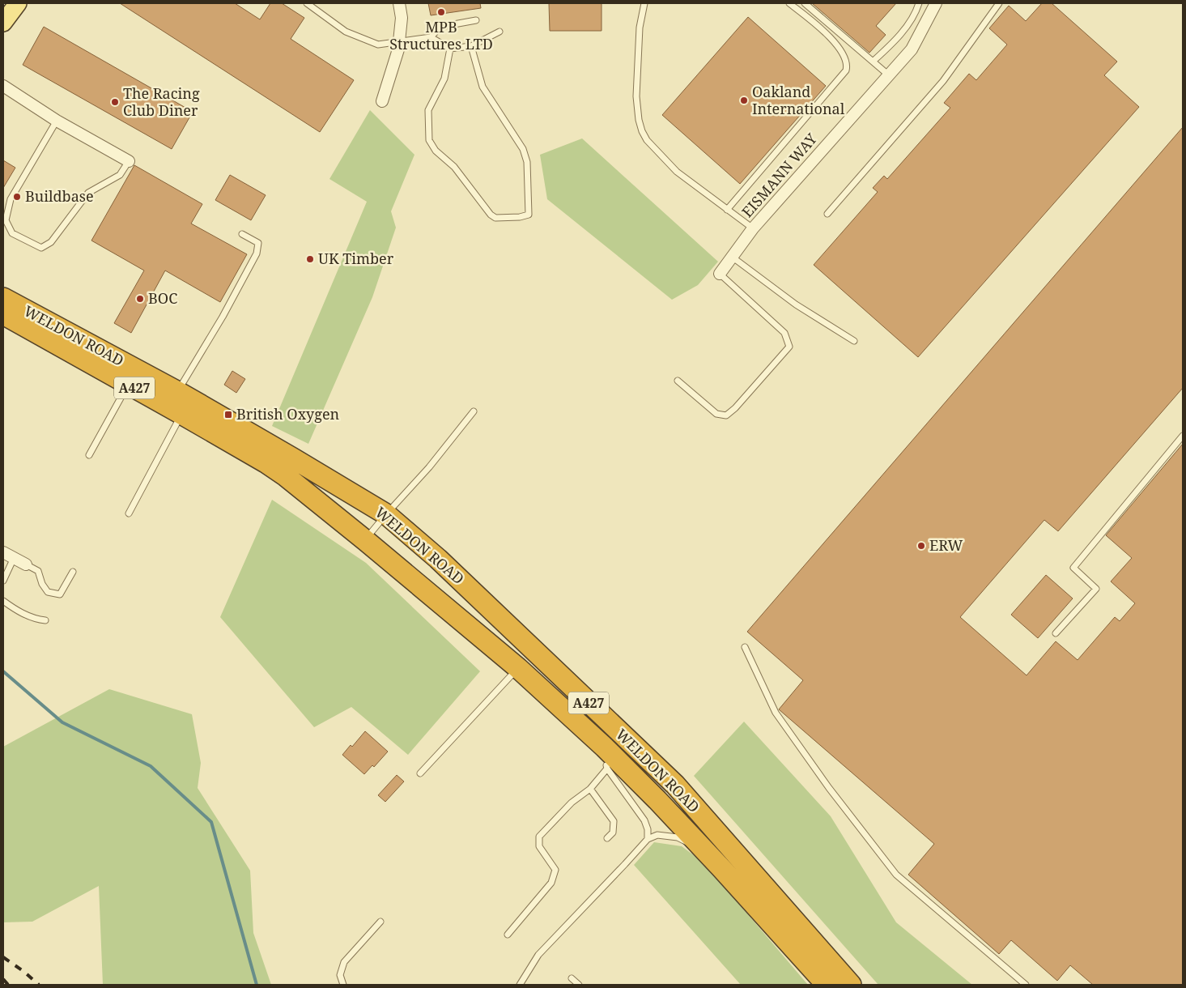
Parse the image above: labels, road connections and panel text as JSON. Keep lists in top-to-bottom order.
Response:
{
  "streets": {
    "highway": ["WELDON ROAD", "A427"],
    "street": ["EISMANN WAY"]
  },
  "crossings": [
    ["WELDON ROAD", "A427"]
  ],
  "places": {
    "other": [
      "MPB Structures LTD",
      "Oakland International",
      "The Racing Club Diner",
      "Buildbase",
      "UK Timber",
      "BOC",
      "ERW"
    ],
    "transit": ["British Oxygen"]
  }
}
